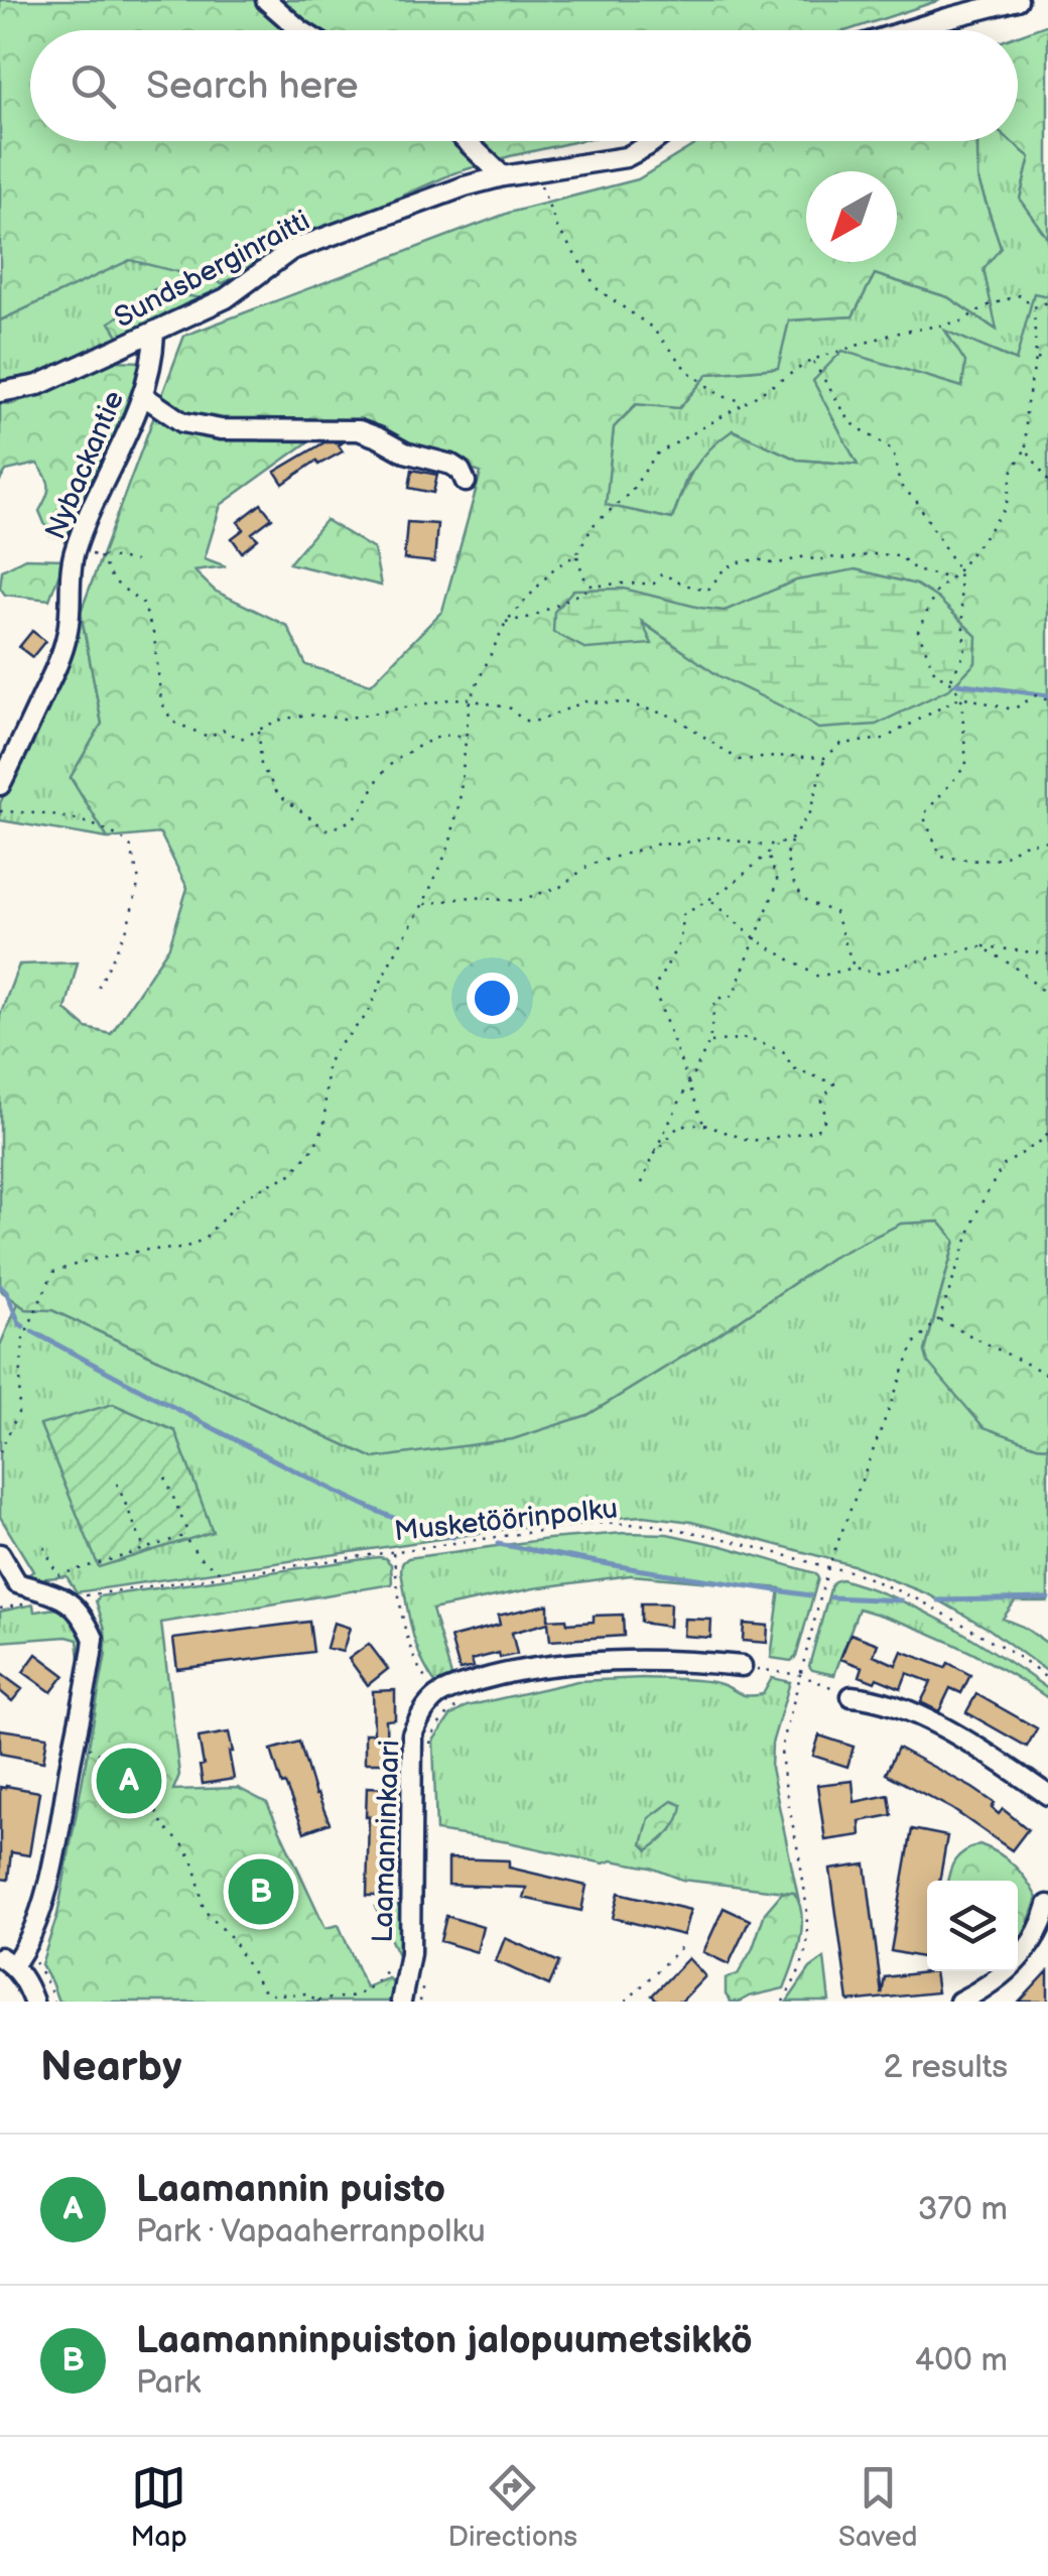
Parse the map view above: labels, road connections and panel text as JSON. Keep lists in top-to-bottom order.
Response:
{
  "streets": {
    "street": ["Sundsberginraitti", "Nybackantie", "Laamanninkaari"],
    "path": ["Musketöörinpolku"]
  },
  "crossings": [
    ["Sundsberginraitti", "Nybackantie"]
  ],
  "north": "bottom left",
  "page": {
    "search": "Search here",
    "pins": ["A", "B"],
    "heading": ["Nearby", "2 results"],
    "list": [
      {
        "mark": "A",
        "name": "Laamannin puisto",
        "note": "Park · Vapaaherranpolku",
        "value": "370 m"
      },
      {
        "mark": "B",
        "name": "Laamanninpuiston jalopuumetsikkö",
        "note": "Park",
        "value": "400 m"
      }
    ],
    "nav": ["Map", "Directions", "Saved"]
  }
}
